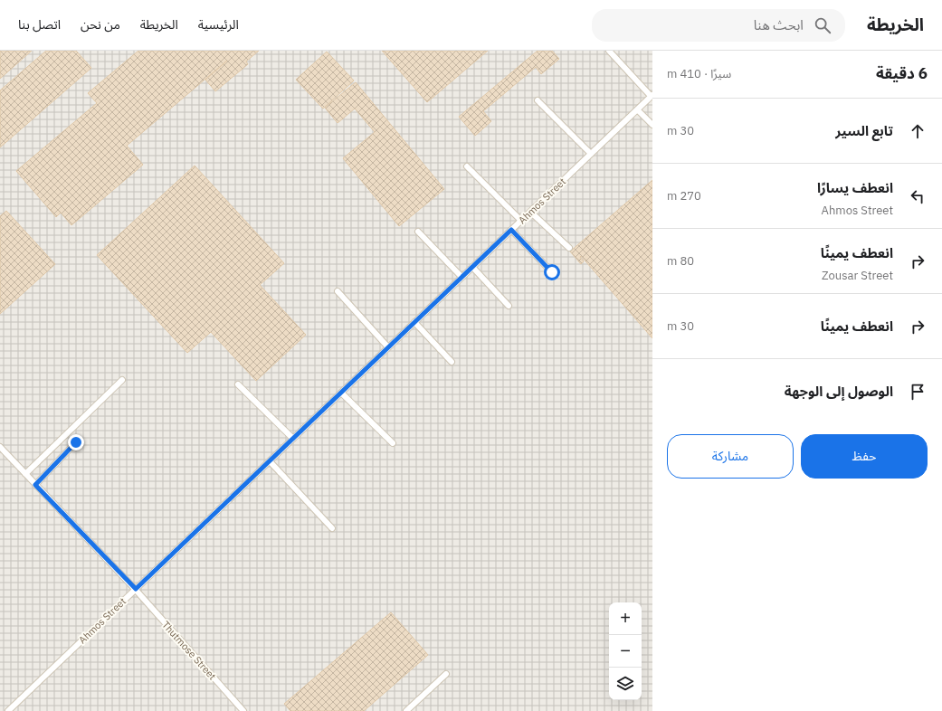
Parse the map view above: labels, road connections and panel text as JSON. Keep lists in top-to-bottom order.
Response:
{
  "streets": {
    "lane": ["Ahmos Street", "Thutmose Street"]
  },
  "crossings": [
    ["Ahmos Street", "Thutmose Street"]
  ],
  "page": {
    "header": "الخريطة",
    "search": "ابحث هنا",
    "nav": [
      "الرئيسية",
      "الخريطة",
      "من نحن",
      "اتصل بنا"
    ],
    "heading": ["6 دقيقة", "سيرًا · 410 m"],
    "list": [
      ["تابع السير", "30 m"],
      ["انعطف يسارًا", "Ahmos Street", "270 m"],
      ["انعطف يمينًا", "Zousar Street", "80 m"],
      ["انعطف يمينًا", "30 m"],
      "الوصول إلى الوجهة"
    ],
    "buttons": ["حفظ", "مشاركة"],
    "map_buttons": ["+", "−"]
  }
}
